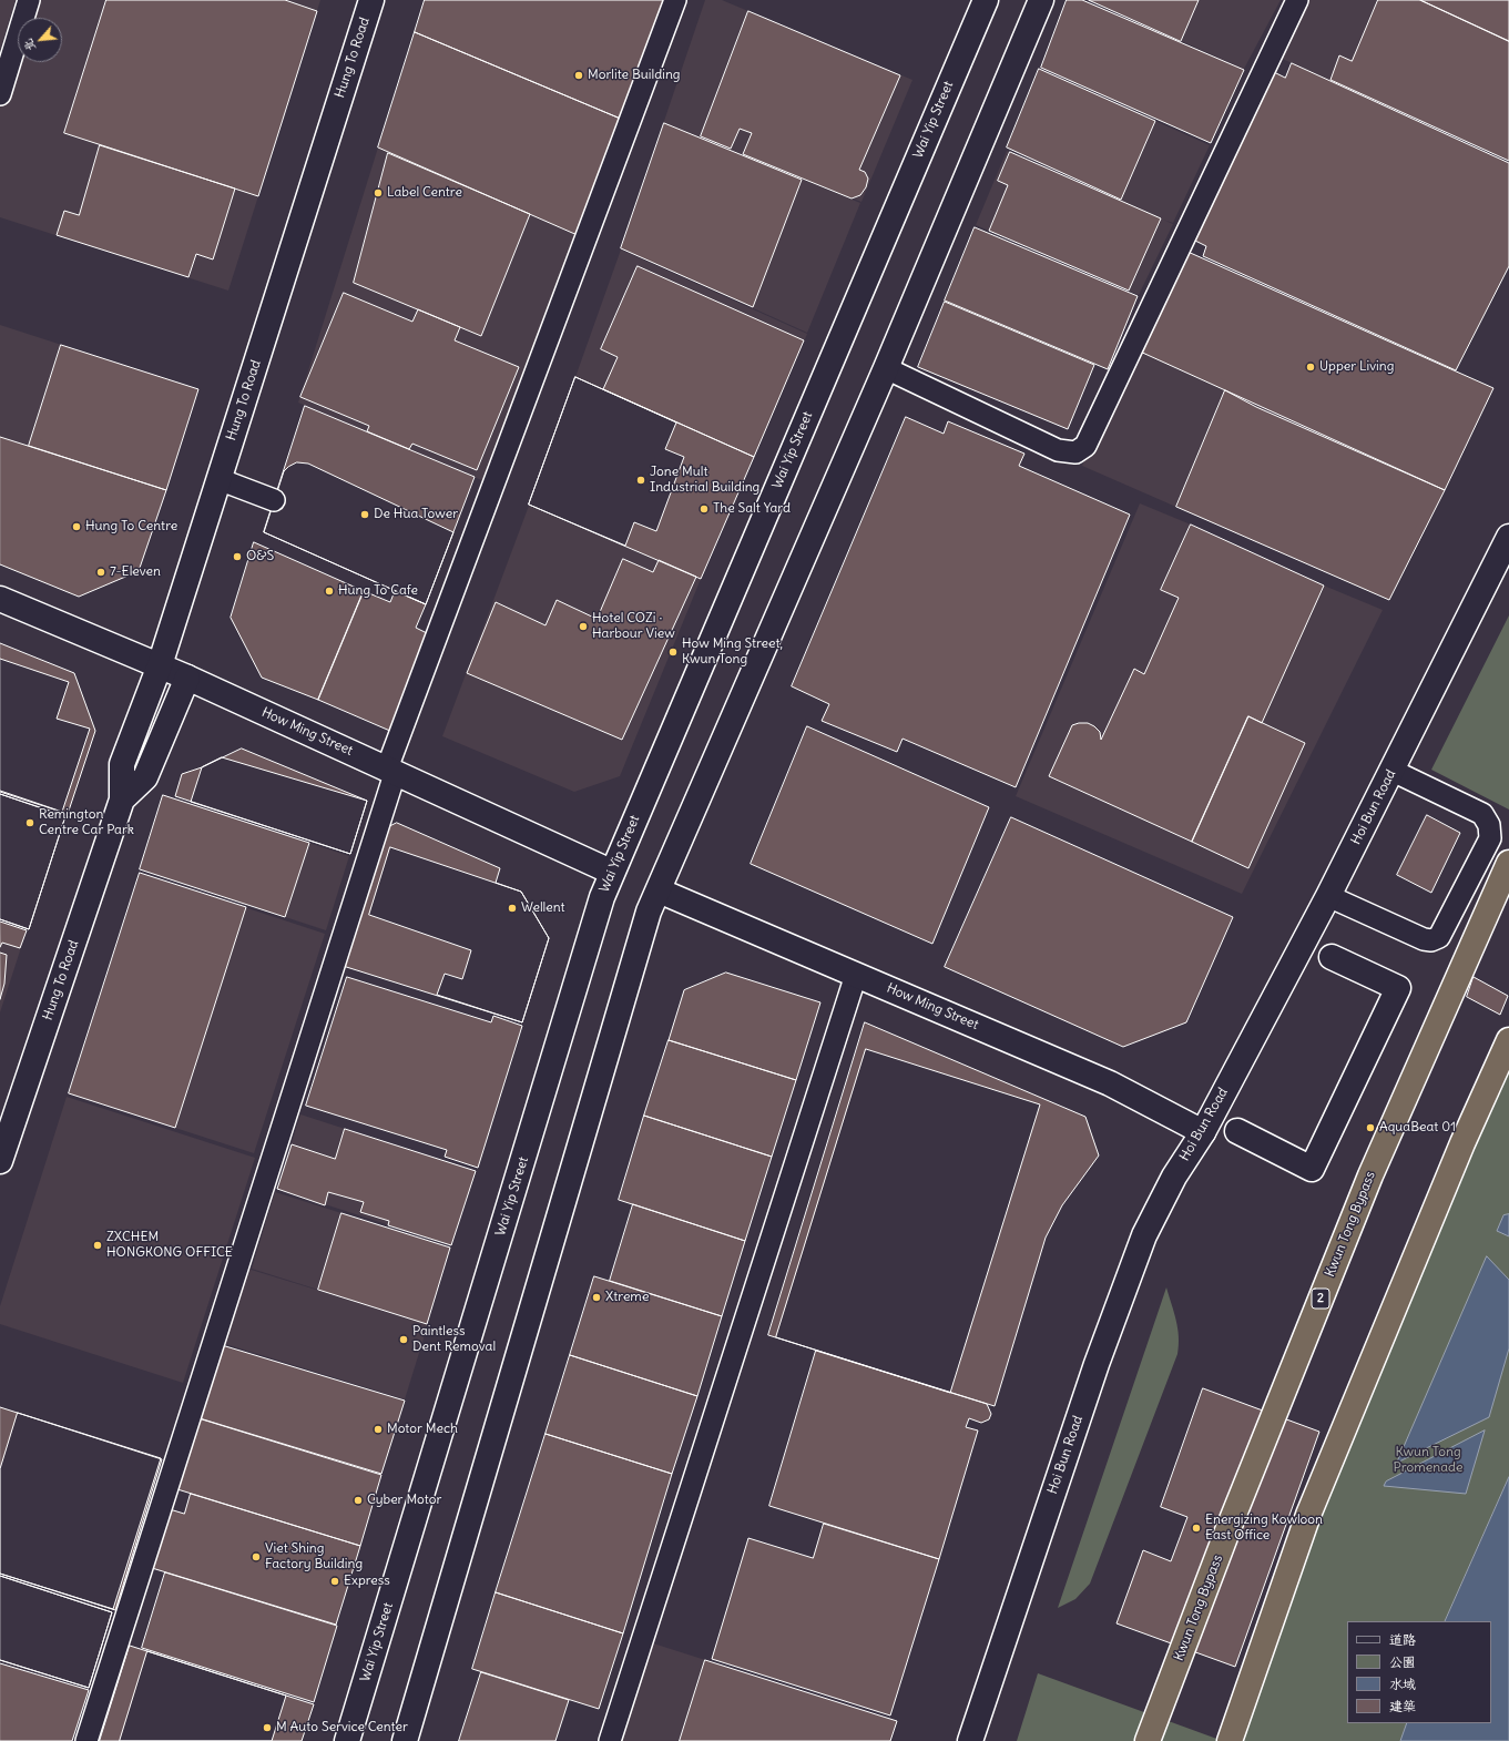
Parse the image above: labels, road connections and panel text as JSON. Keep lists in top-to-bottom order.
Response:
{
  "streets": {
    "highway": ["Kwun Tong Bypass", "2"],
    "street": [
      "Hung To Road",
      "Wai Yip Street",
      "How Ming Street",
      "Hoi Bun Road"
    ]
  },
  "crossings": [
    ["Hung To Road", "How Ming Street"],
    ["Wai Yip Street", "How Ming Street"],
    ["How Ming Street", "Hoi Bun Road"]
  ],
  "parks": ["Kwun Tong Promenade"],
  "places": [
    "Morlite Building",
    "Label Centre",
    "Upper Living",
    "Jone Mult Industrial Building",
    "The Salt Yard",
    "De Hua Tower",
    "Hung To Centre",
    "O&S",
    "7-Eleven",
    "Hung To Cafe",
    "Hotel COZi ∙ Harbour View",
    "How Ming Street, Kwun Tong",
    "Remington Centre Car Park",
    "Wellent",
    "AquaBeat 01",
    "ZXCHEM HONGKONG OFFICE",
    "Xtreme",
    "Paintless Dent Removal",
    "Motor Mech",
    "Cyber Motor",
    "Energizing Kowloon East Office",
    "Viet Shing Factory Building",
    "Express",
    "M Auto Service Center"
  ],
  "legend": [
    "道路",
    "公園",
    "水域",
    "建築"
  ],
  "north": "bottom left"
}
